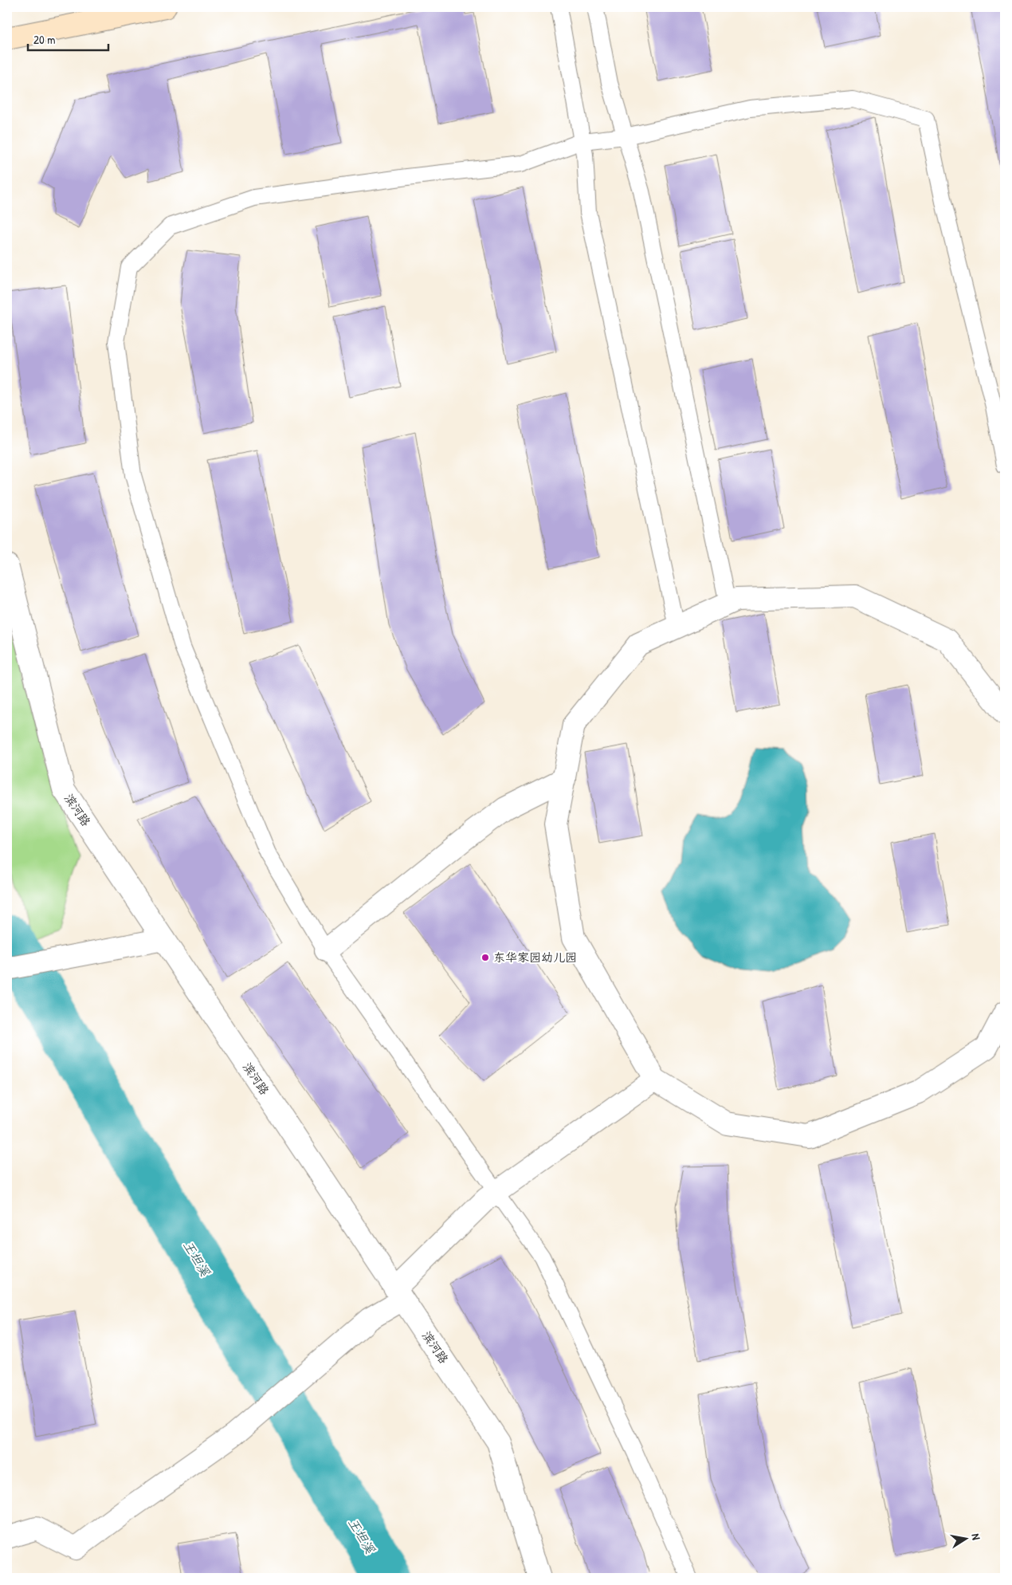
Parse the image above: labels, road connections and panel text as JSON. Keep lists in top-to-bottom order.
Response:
{
  "streets": {
    "street": ["滨河路"]
  },
  "water": ["王坦溪"],
  "places": ["东华家园幼儿园"],
  "scale_bar": "20 m",
  "north": "right"
}
